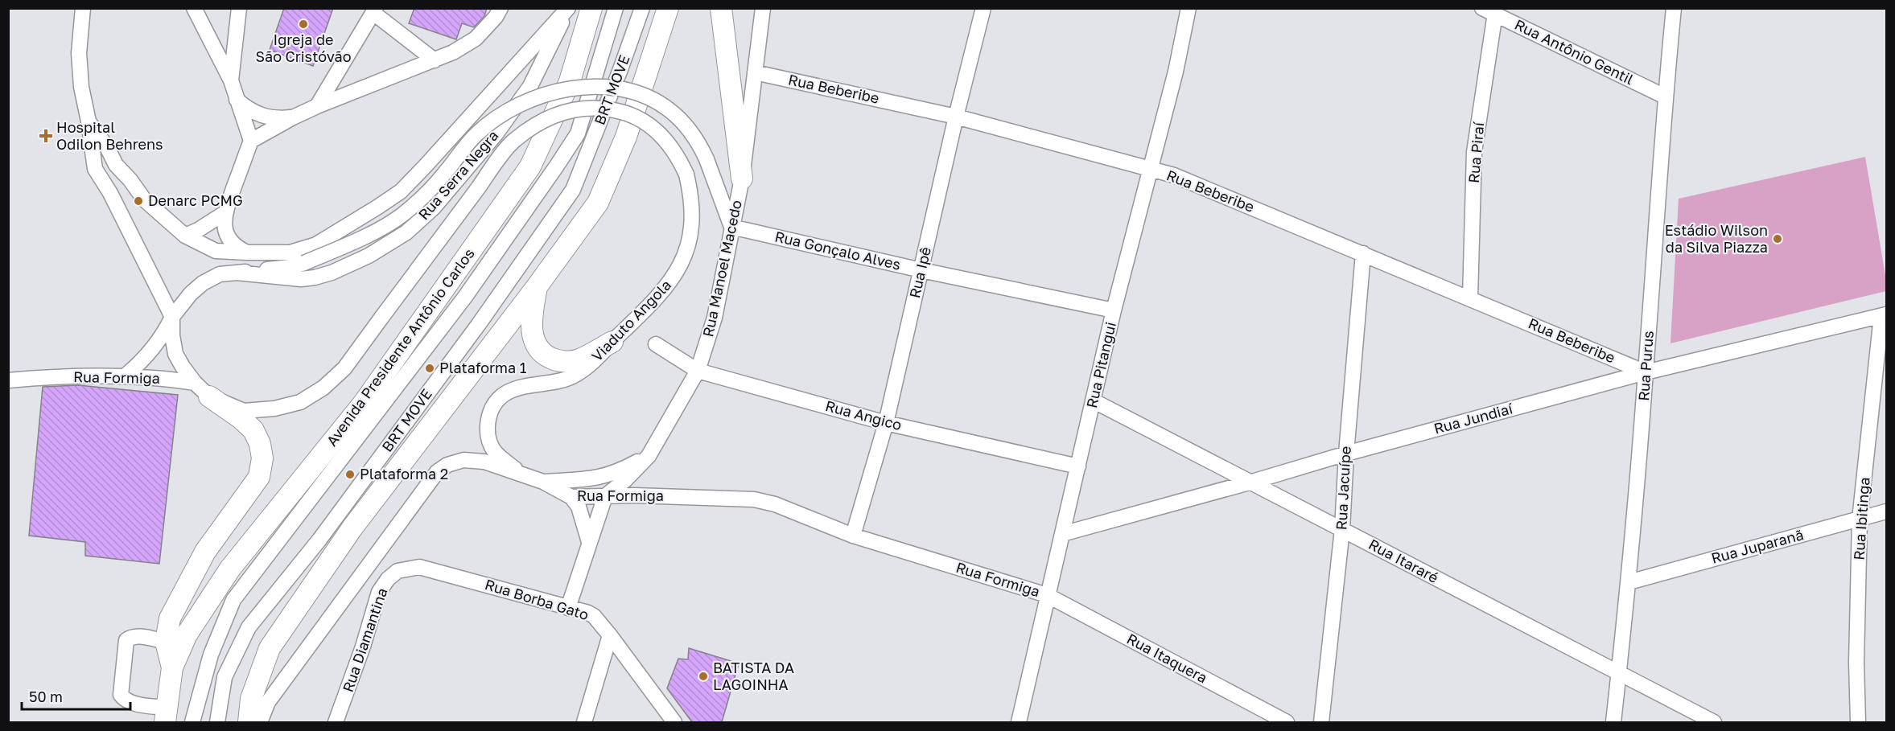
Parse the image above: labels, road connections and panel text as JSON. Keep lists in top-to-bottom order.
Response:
{
  "streets": {
    "highway": ["Avenida Presidente Antônio Carlos"],
    "street": [
      "Rua Antônio Gentil",
      "Rua Beberibe",
      "BRT MOVE",
      "Rua Piraí",
      "Rua Serra Negra",
      "Rua Gonçalo Alves",
      "Rua Manoel Macedo",
      "Rua Ipê",
      "Viaduto Angola",
      "Rua Pitangui",
      "Rua Purus",
      "Rua Formiga",
      "Rua Angico",
      "Rua Jundiaí",
      "Rua Jacuípe",
      "Rua Ibitinga",
      "Rua Juparanã",
      "Rua Itararé",
      "Rua Borba Gato",
      "Rua Diamantina",
      "Rua Itaquera"
    ]
  },
  "crossings": [
    ["Rua Antônio Gentil", "Rua Piraí"],
    ["Rua Antônio Gentil", "Rua Purus"],
    ["Rua Beberibe", "Rua Piraí"],
    ["Rua Beberibe", "Rua Manoel Macedo"],
    ["Rua Beberibe", "Rua Ipê"],
    ["Rua Beberibe", "Rua Pitangui"],
    ["Rua Beberibe", "Rua Purus"],
    ["Rua Beberibe", "Rua Jundiaí"],
    ["Rua Beberibe", "Rua Jacuípe"],
    ["Rua Gonçalo Alves", "Rua Manoel Macedo"],
    ["Rua Gonçalo Alves", "Rua Ipê"],
    ["Rua Gonçalo Alves", "Rua Pitangui"],
    ["Rua Manoel Macedo", "Rua Formiga"],
    ["Rua Manoel Macedo", "Rua Angico"],
    ["Rua Ipê", "Rua Formiga"],
    ["Rua Ipê", "Rua Angico"],
    ["Viaduto Angola", "Rua Formiga"],
    ["Rua Pitangui", "Rua Formiga"],
    ["Rua Pitangui", "Rua Angico"],
    ["Rua Pitangui", "Rua Jundiaí"],
    ["Rua Pitangui", "Rua Itararé"],
    ["Rua Pitangui", "Rua Itaquera"],
    ["Rua Purus", "Rua Jundiaí"],
    ["Rua Purus", "Rua Juparanã"],
    ["Rua Purus", "Rua Itararé"],
    ["Rua Formiga", "Rua Itaquera"],
    ["Rua Jundiaí", "Rua Jacuípe"],
    ["Rua Jundiaí", "Rua Ibitinga"],
    ["Rua Jundiaí", "Rua Itararé"],
    ["Rua Jacuípe", "Rua Itararé"],
    ["Rua Ibitinga", "Rua Juparanã"],
    ["Rua Borba Gato", "Rua Diamantina"]
  ],
  "places": {
    "other": [
      "Igreja de São Cristóvão",
      "Denarc PCMG",
      "Estádio Wilson da Silva Piazza",
      "Plataforma 1",
      "Plataforma 2",
      "BATISTA DA LAGOINHA"
    ],
    "health": ["Hospital Odilon Behrens"]
  },
  "scale_bar": "50 m"
}
